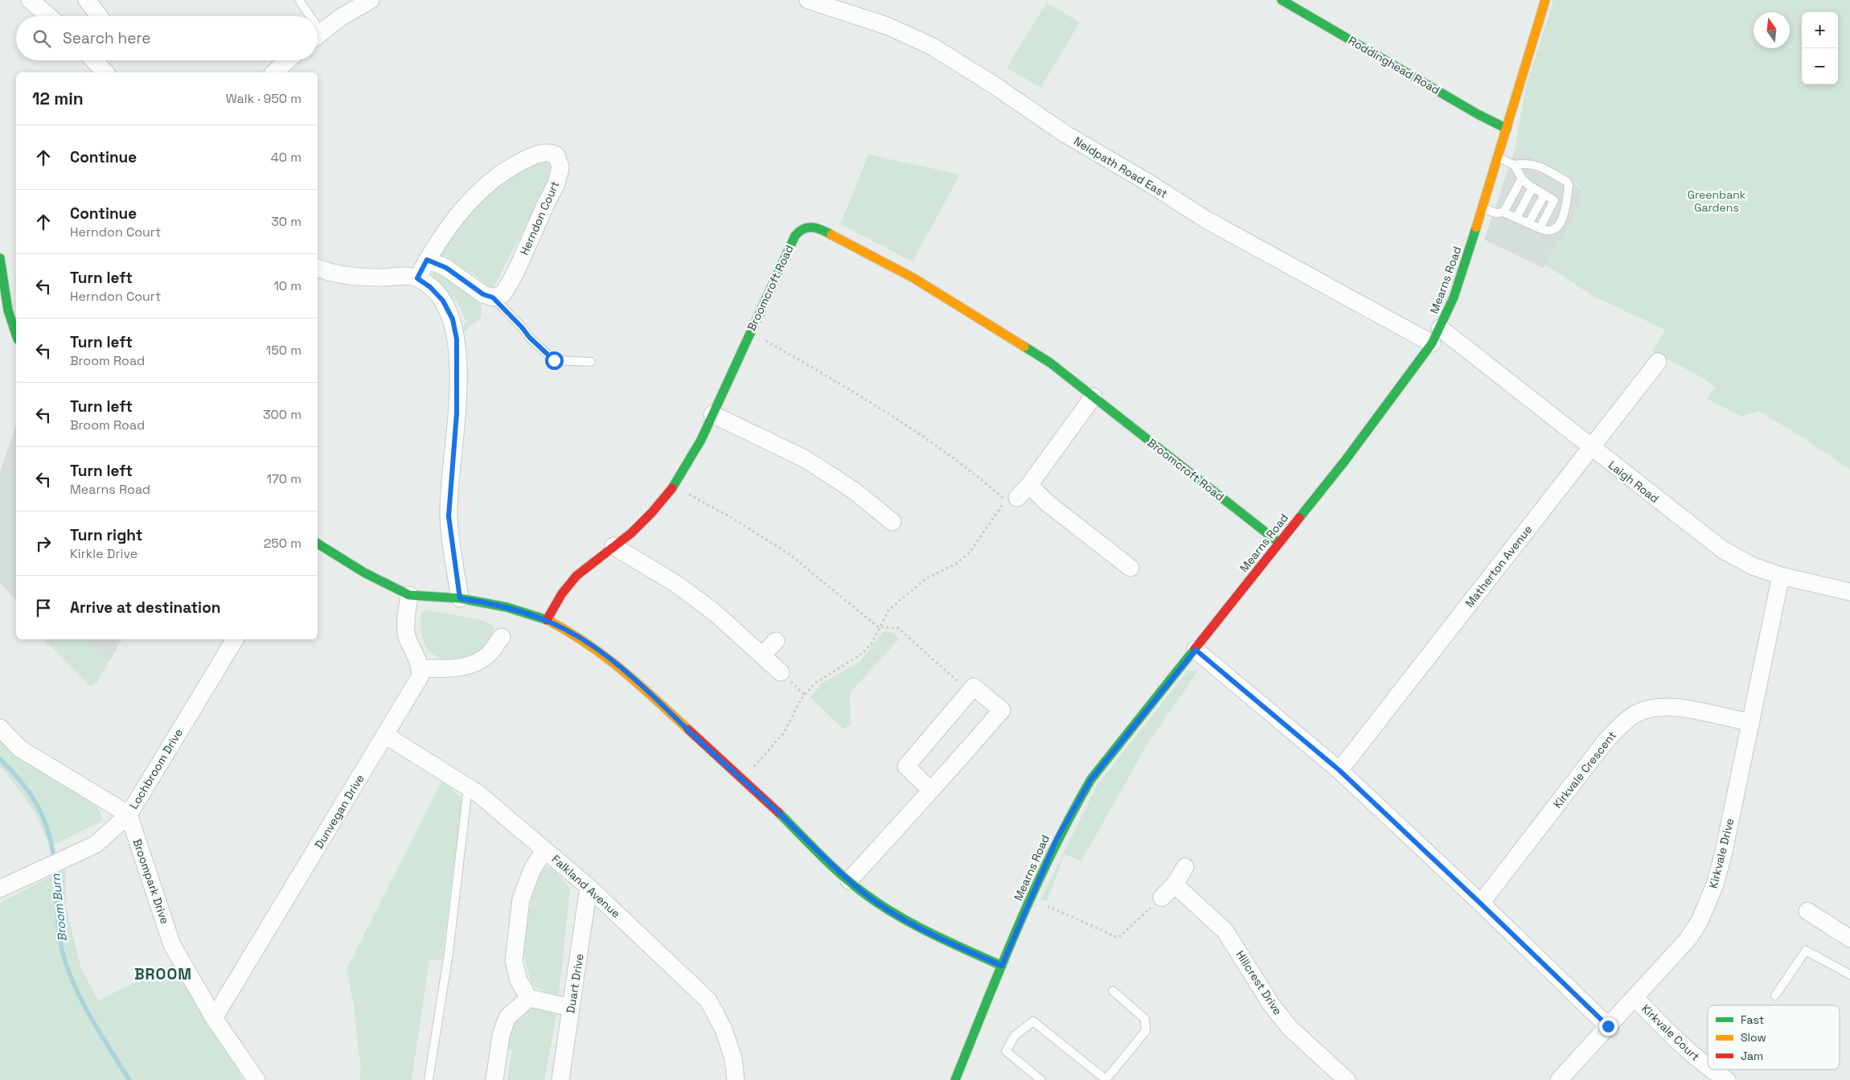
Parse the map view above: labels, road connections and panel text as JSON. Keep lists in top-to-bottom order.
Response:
{
  "streets": {
    "street": [
      "Roddinghead Road",
      "Neidpath Road East",
      "Herndon Court",
      "Mearns Road",
      "Broomcroft Road",
      "Laigh Road",
      "Matherton Avenue",
      "Lochbroom Drive",
      "Kirkvale Crescent",
      "Dunvegan Drive",
      "Kirkvale Drive",
      "Broompark Drive",
      "Falkland Avenue",
      "Hillcrest Drive",
      "Duart Drive",
      "Kirkvale Court"
    ]
  },
  "crossings": [
    ["Roddinghead Road", "Mearns Road"],
    ["Neidpath Road East", "Mearns Road"],
    ["Neidpath Road East", "Laigh Road"],
    ["Mearns Road", "Broomcroft Road"],
    ["Mearns Road", "Laigh Road"],
    ["Laigh Road", "Matherton Avenue"],
    ["Laigh Road", "Kirkvale Drive"],
    ["Lochbroom Drive", "Broompark Drive"],
    ["Kirkvale Crescent", "Kirkvale Drive"],
    ["Dunvegan Drive", "Broompark Drive"],
    ["Dunvegan Drive", "Falkland Avenue"],
    ["Kirkvale Drive", "Kirkvale Court"],
    ["Falkland Avenue", "Duart Drive"]
  ],
  "districts": ["BROOM"],
  "water": ["Broom Burn"],
  "parks": ["Greenbank Gardens"],
  "legend": ["Fast", "Slow", "Jam"],
  "north": "top",
  "page": {
    "map_buttons": ["+", "−"],
    "search": "Search here",
    "heading": ["12 min", "Walk · 950 m"],
    "list": [
      ["Continue", "40 m"],
      ["Continue", "Herndon Court", "30 m"],
      ["Turn left", "Herndon Court", "10 m"],
      ["Turn left", "Broom Road", "150 m"],
      ["Turn left", "Broom Road", "300 m"],
      ["Turn left", "Mearns Road", "170 m"],
      ["Turn right", "Kirkle Drive", "250 m"],
      "Arrive at destination"
    ]
  }
}
